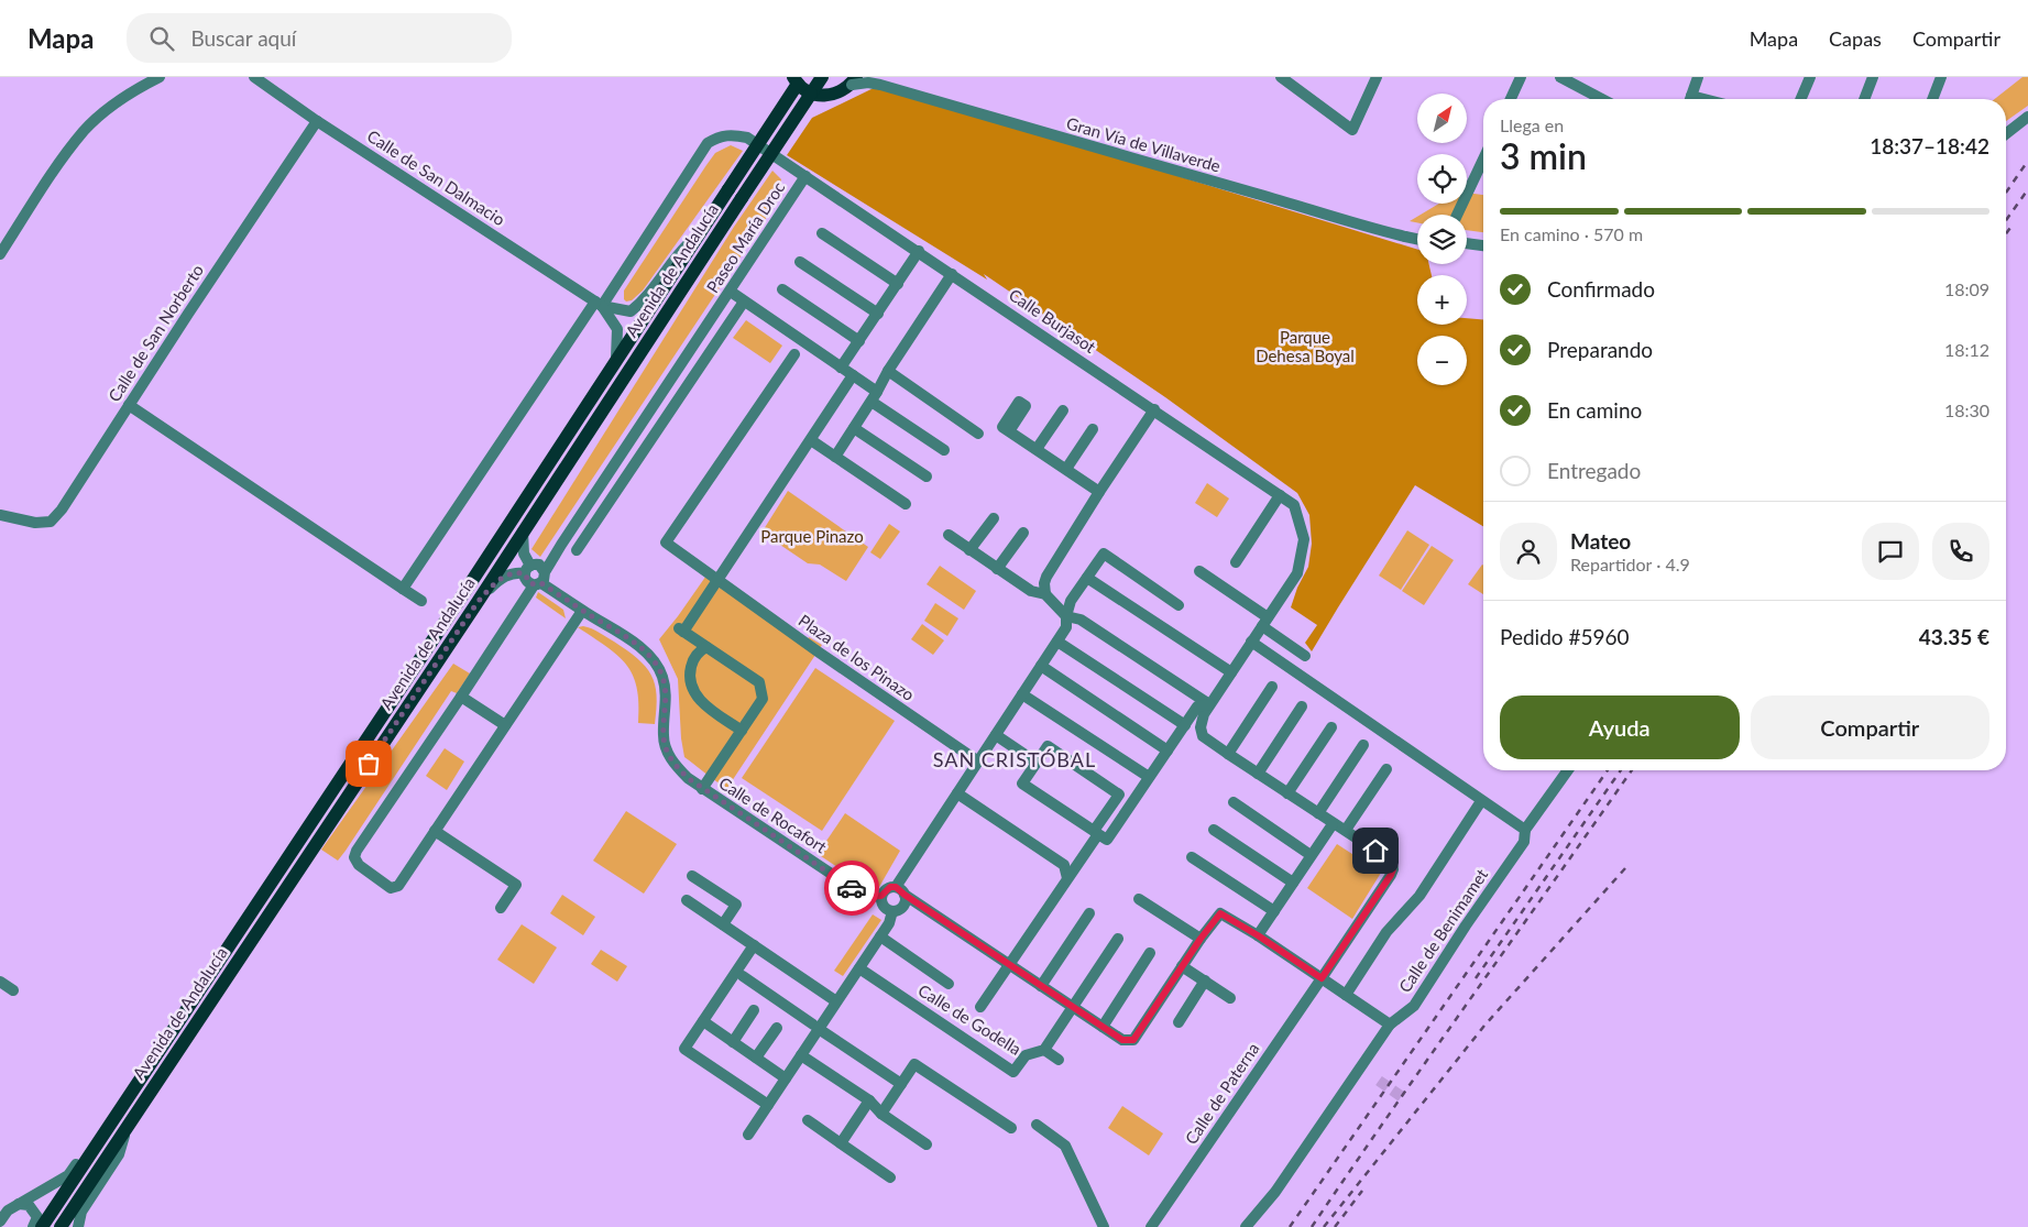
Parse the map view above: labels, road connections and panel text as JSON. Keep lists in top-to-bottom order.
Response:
{
  "streets": {
    "main road": ["Avenida de Andalucía"],
    "street": [
      "Gran Vía de Villaverde",
      "Calle de San Dalmacio",
      "Paseo María Droc",
      "Calle Burjasot",
      "Calle de San Norberto",
      "Plaza de los Pinazo",
      "Calle de Rocafort",
      "Calle de Benimamet",
      "Calle de Godella",
      "Calle de Paterna"
    ]
  },
  "crossings": [
    ["Calle de San Dalmacio", "Paseo María Droc"],
    ["Calle de San Dalmacio", "Avenida de Andalucía"],
    ["Calle de San Dalmacio", "Calle de San Norberto"],
    ["Paseo María Droc", "Calle Burjasot"],
    ["Paseo María Droc", "Calle de Rocafort"],
    ["Plaza de los Pinazo", "Calle de Rocafort"]
  ],
  "districts": ["SAN CRISTÓBAL"],
  "parks": ["Parque Dehesa Boyal", "Parque Pinazo"],
  "north": "top right",
  "page": {
    "header": "Mapa",
    "search": "Buscar aquí",
    "nav": ["Mapa", "Capas", "Compartir"],
    "map_buttons": ["+", "−"],
    "heading": ["3 min", "Llega en", "18:37–18:42"],
    "panel": [
      "Mateo",
      "Repartidor · 4.9",
      "Pedido #5960",
      "43.35 €"
    ],
    "bar": "En camino · 570 m",
    "list": [
      ["Confirmado", "18:09"],
      ["Preparando", "18:12"],
      ["En camino", "18:30"],
      "Entregado"
    ],
    "buttons": ["Ayuda", "Compartir"]
  }
}
